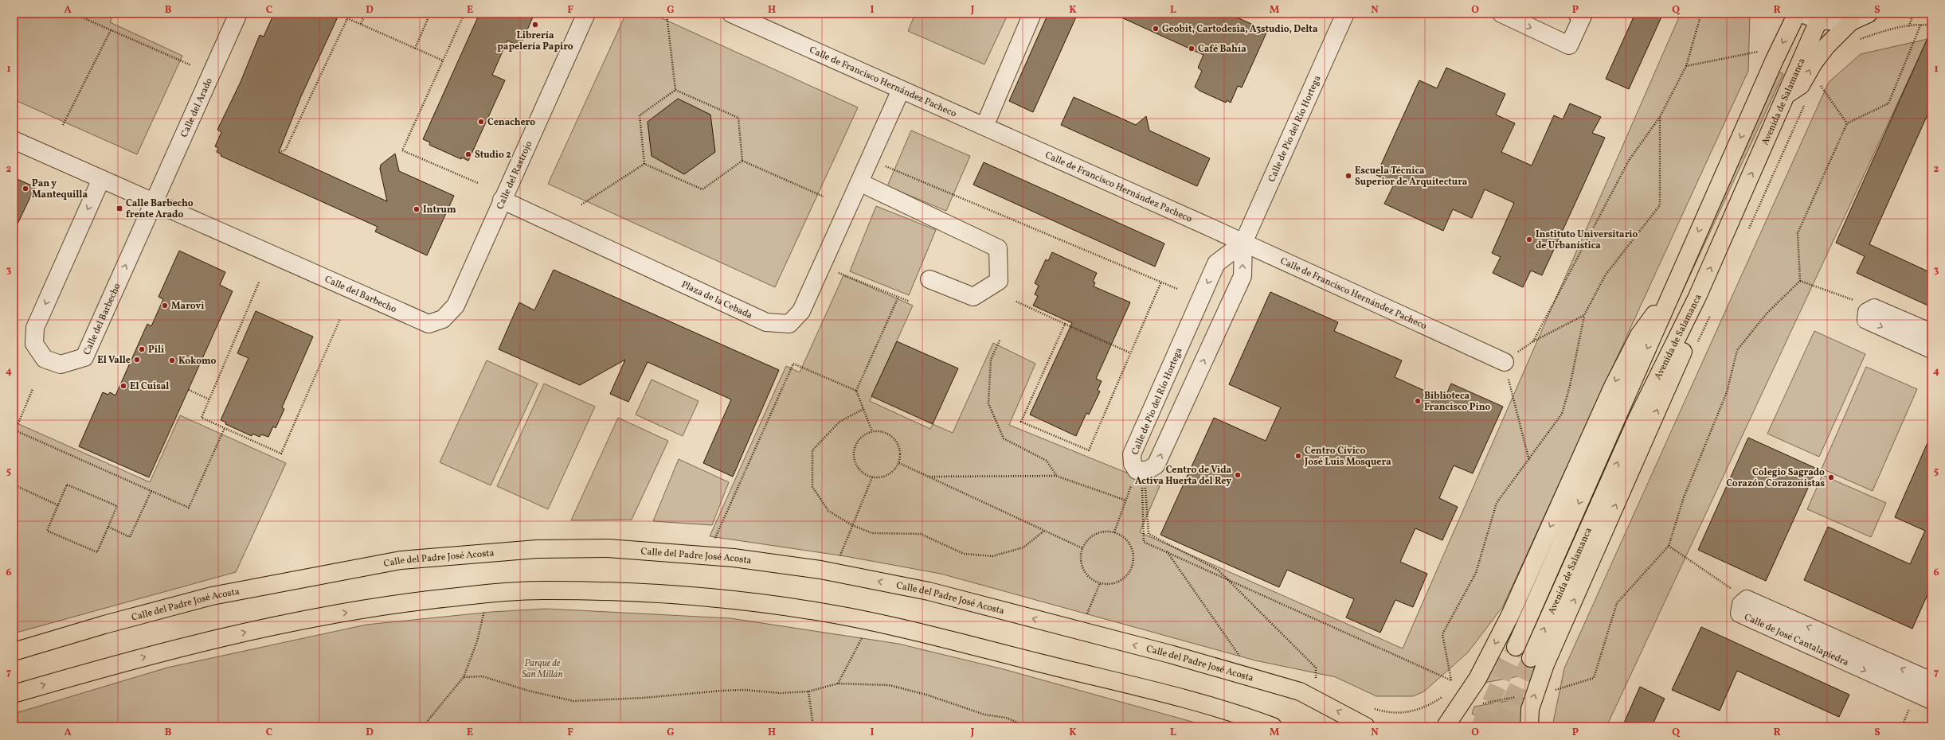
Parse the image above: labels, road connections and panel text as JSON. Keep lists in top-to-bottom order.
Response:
{
  "streets": {
    "highway": ["Avenida de Salamanca", "Calle del Padre José Acosta"],
    "street": [
      "Calle de Francisco Hernández Pacheco",
      "Calle del Arado",
      "Calle de Pío del Río Hortega",
      "Calle del Rastrojo",
      "Calle del Barbecho",
      "Plaza de la Cebada",
      "Calle de José Cantalapiedra"
    ]
  },
  "crossings": [
    ["Calle de Francisco Hernández Pacheco", "Calle de Pío del Río Hortega"],
    ["Calle de Francisco Hernández Pacheco", "Plaza de la Cebada"],
    ["Calle del Arado", "Calle del Barbecho"],
    ["Calle del Rastrojo", "Calle del Barbecho"],
    ["Calle del Rastrojo", "Plaza de la Cebada"]
  ],
  "parks": ["Parque de San Millán"],
  "places": {
    "other": [
      "Librería papelería Papiro",
      "Geobit, Cartodesia, A3studio, Delta",
      "Café Bahía",
      "Cenachero",
      "Studio 2",
      "Escuela Técnica Superior de Arquitectura",
      "Pan y Mantequilla",
      "Intrum",
      "Instituto Universitario de Urbanística",
      "Marovi",
      "Pili",
      "El Valle",
      "Kokomo",
      "El Cuisal",
      "Biblioteca Francisco Pino",
      "Centro Cívico José Luis Mosquera",
      "Centro de Vida Activa Huerta del Rey",
      "Colegio Sagrado Corazón Corazonistas"
    ],
    "transit": ["Calle Barbecho frente Arado"]
  },
  "grid": {
    "columns": [
      "A",
      "B",
      "C",
      "D",
      "E",
      "F",
      "G",
      "H",
      "I",
      "J",
      "K",
      "L",
      "M",
      "N",
      "O",
      "P",
      "Q",
      "R",
      "S"
    ],
    "rows": [
      "1",
      "2",
      "3",
      "4",
      "5",
      "6",
      "7"
    ]
  }
}
